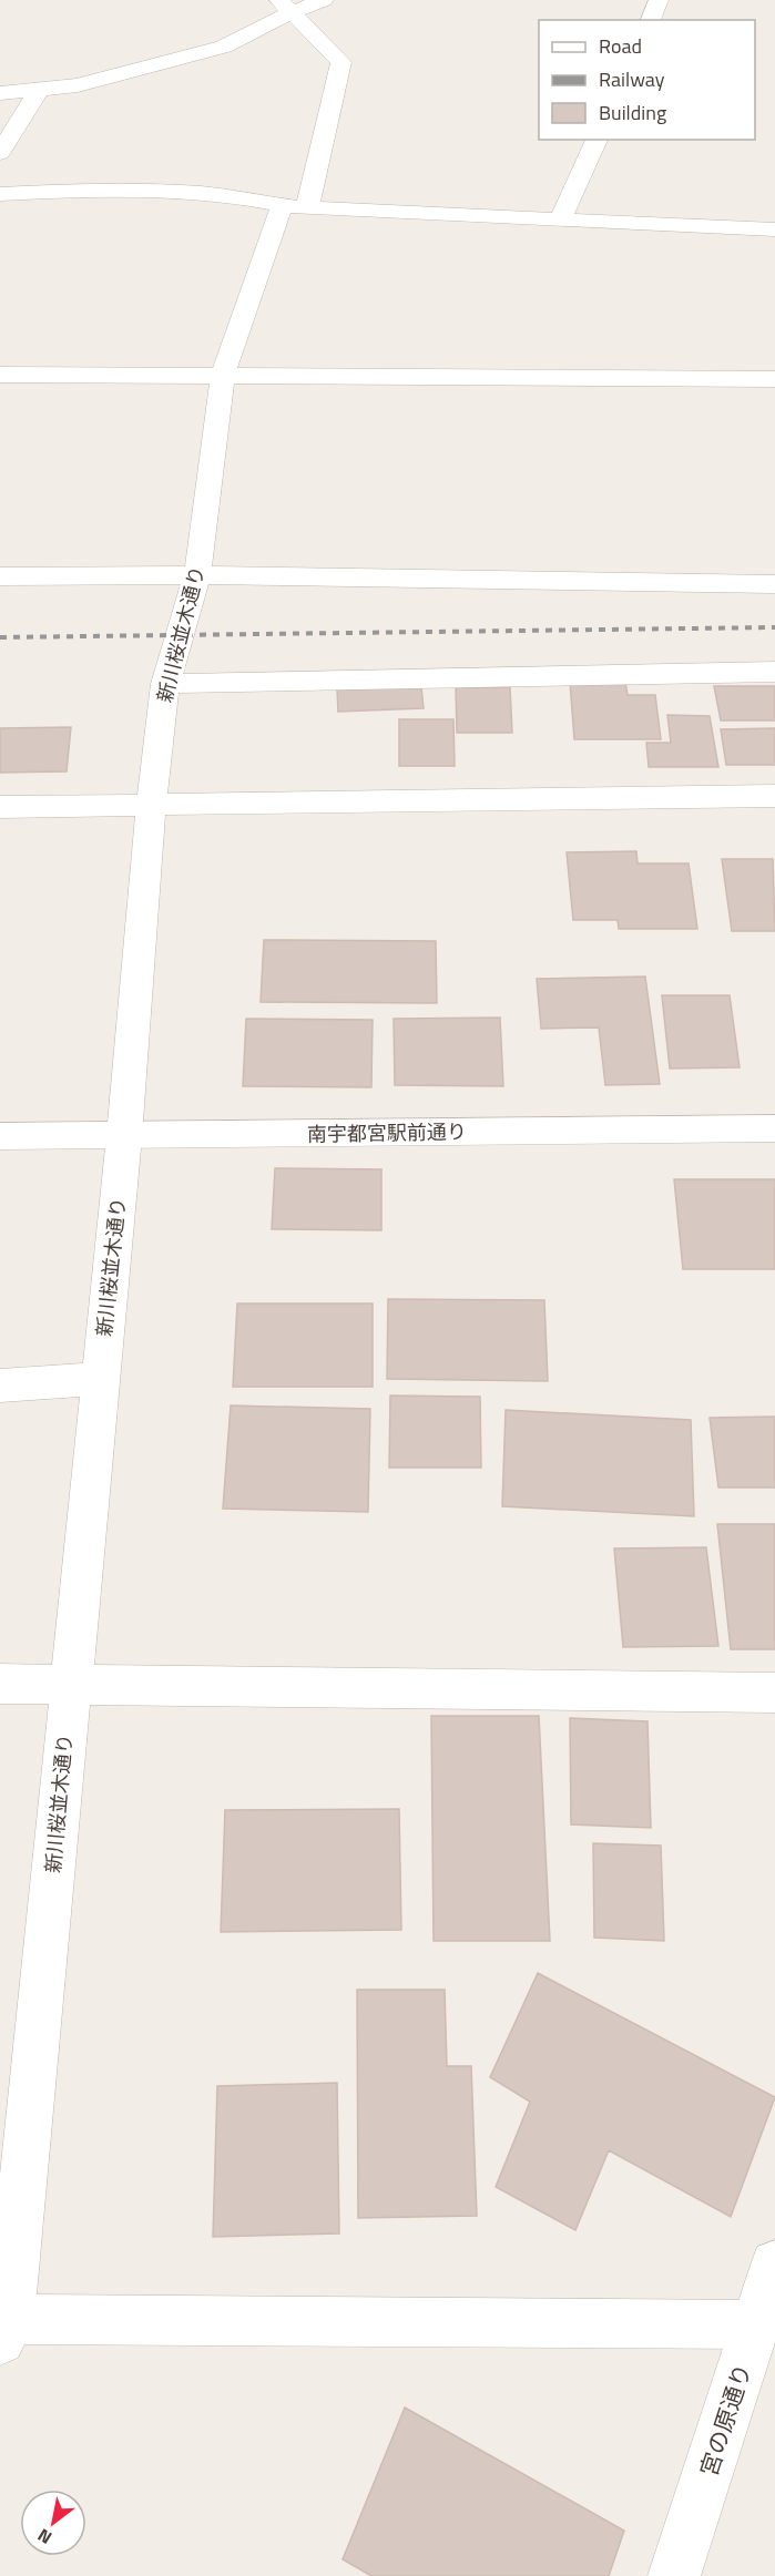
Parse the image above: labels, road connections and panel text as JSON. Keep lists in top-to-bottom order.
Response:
{
  "streets": {
    "street": ["新川桜並木通り", "南宇都宮駅前通り", "宮の原通り"]
  },
  "crossings": [
    ["新川桜並木通り", "南宇都宮駅前通り"]
  ],
  "legend": ["Road", "Railway", "Building"],
  "north": "bottom left"
}
